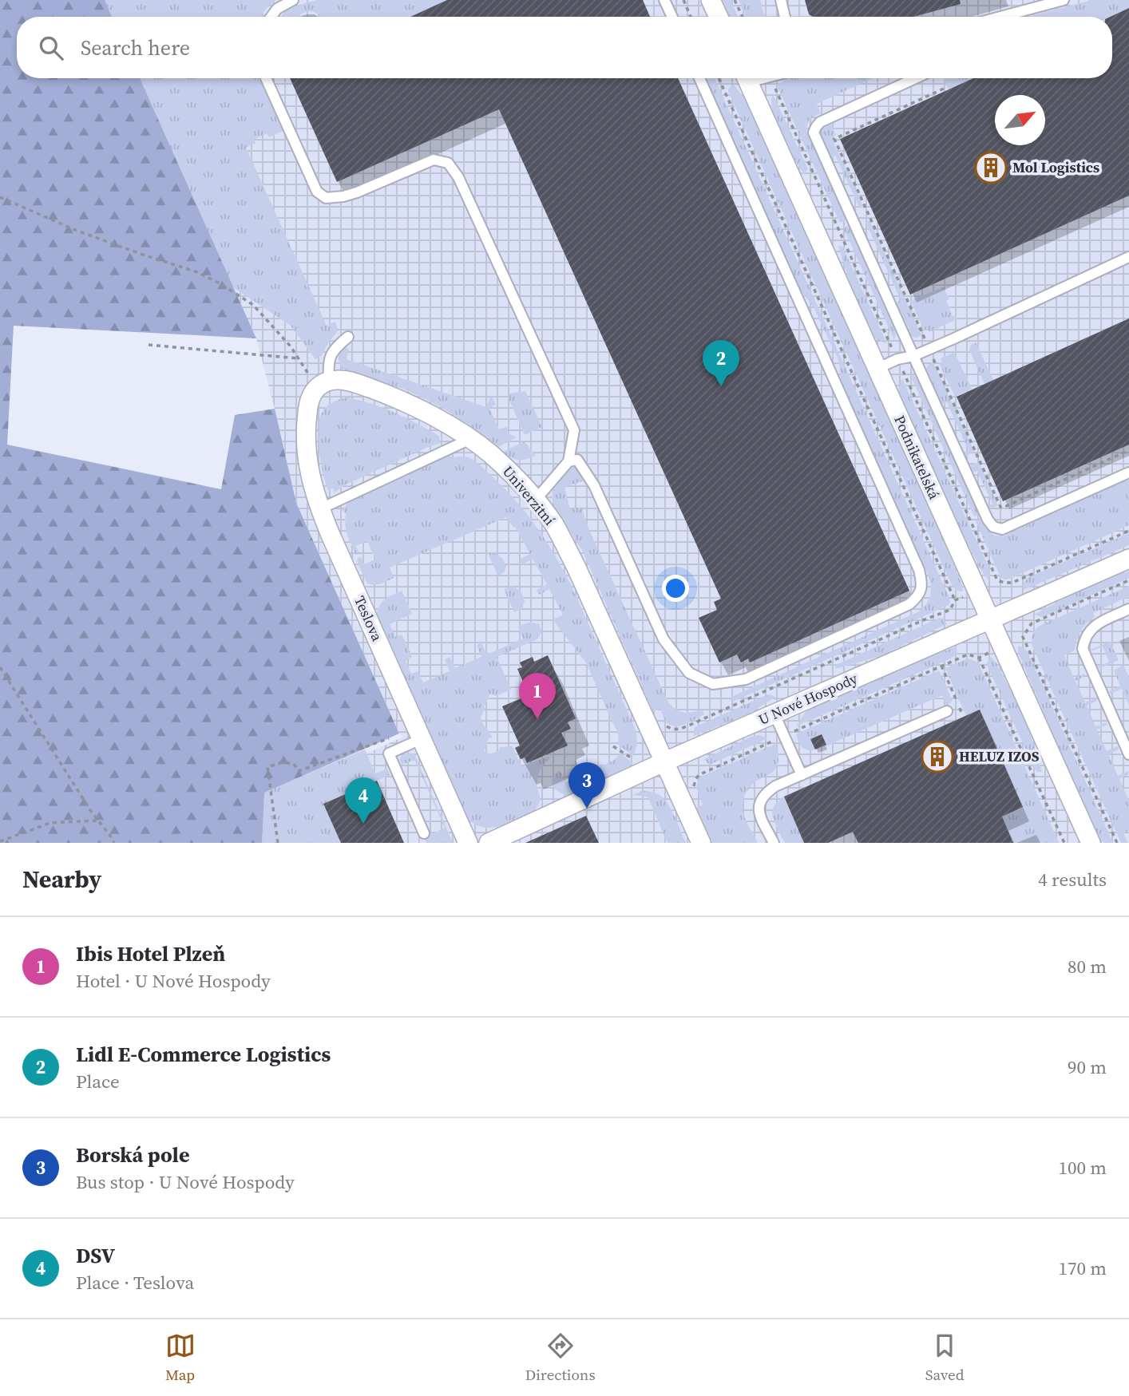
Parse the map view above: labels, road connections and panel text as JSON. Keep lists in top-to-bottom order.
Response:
{
  "streets": {
    "street": [
      "Podnikatelská",
      "Univerzitní",
      "Teslova",
      "U Nové Hospody"
    ]
  },
  "crossings": [
    ["Podnikatelská", "U Nové Hospody"],
    ["Univerzitní", "Teslova"],
    ["Univerzitní", "U Nové Hospody"]
  ],
  "places": {
    "building": ["Mol Logistics", "HELUZ IZOS"]
  },
  "north": "top right",
  "page": {
    "search": "Search here",
    "pins": [
      "2",
      "1",
      "3",
      "4"
    ],
    "heading": ["Nearby", "4 results"],
    "list": [
      {
        "mark": "1",
        "name": "Ibis Hotel Plzeň",
        "note": "Hotel · U Nové Hospody",
        "value": "80 m"
      },
      {
        "mark": "2",
        "name": "Lidl E-Commerce Logistics",
        "note": "Place",
        "value": "90 m"
      },
      {
        "mark": "3",
        "name": "Borská pole",
        "note": "Bus stop · U Nové Hospody",
        "value": "100 m"
      },
      {
        "mark": "4",
        "name": "DSV",
        "note": "Place · Teslova",
        "value": "170 m"
      }
    ],
    "nav": ["Map", "Directions", "Saved"]
  }
}
